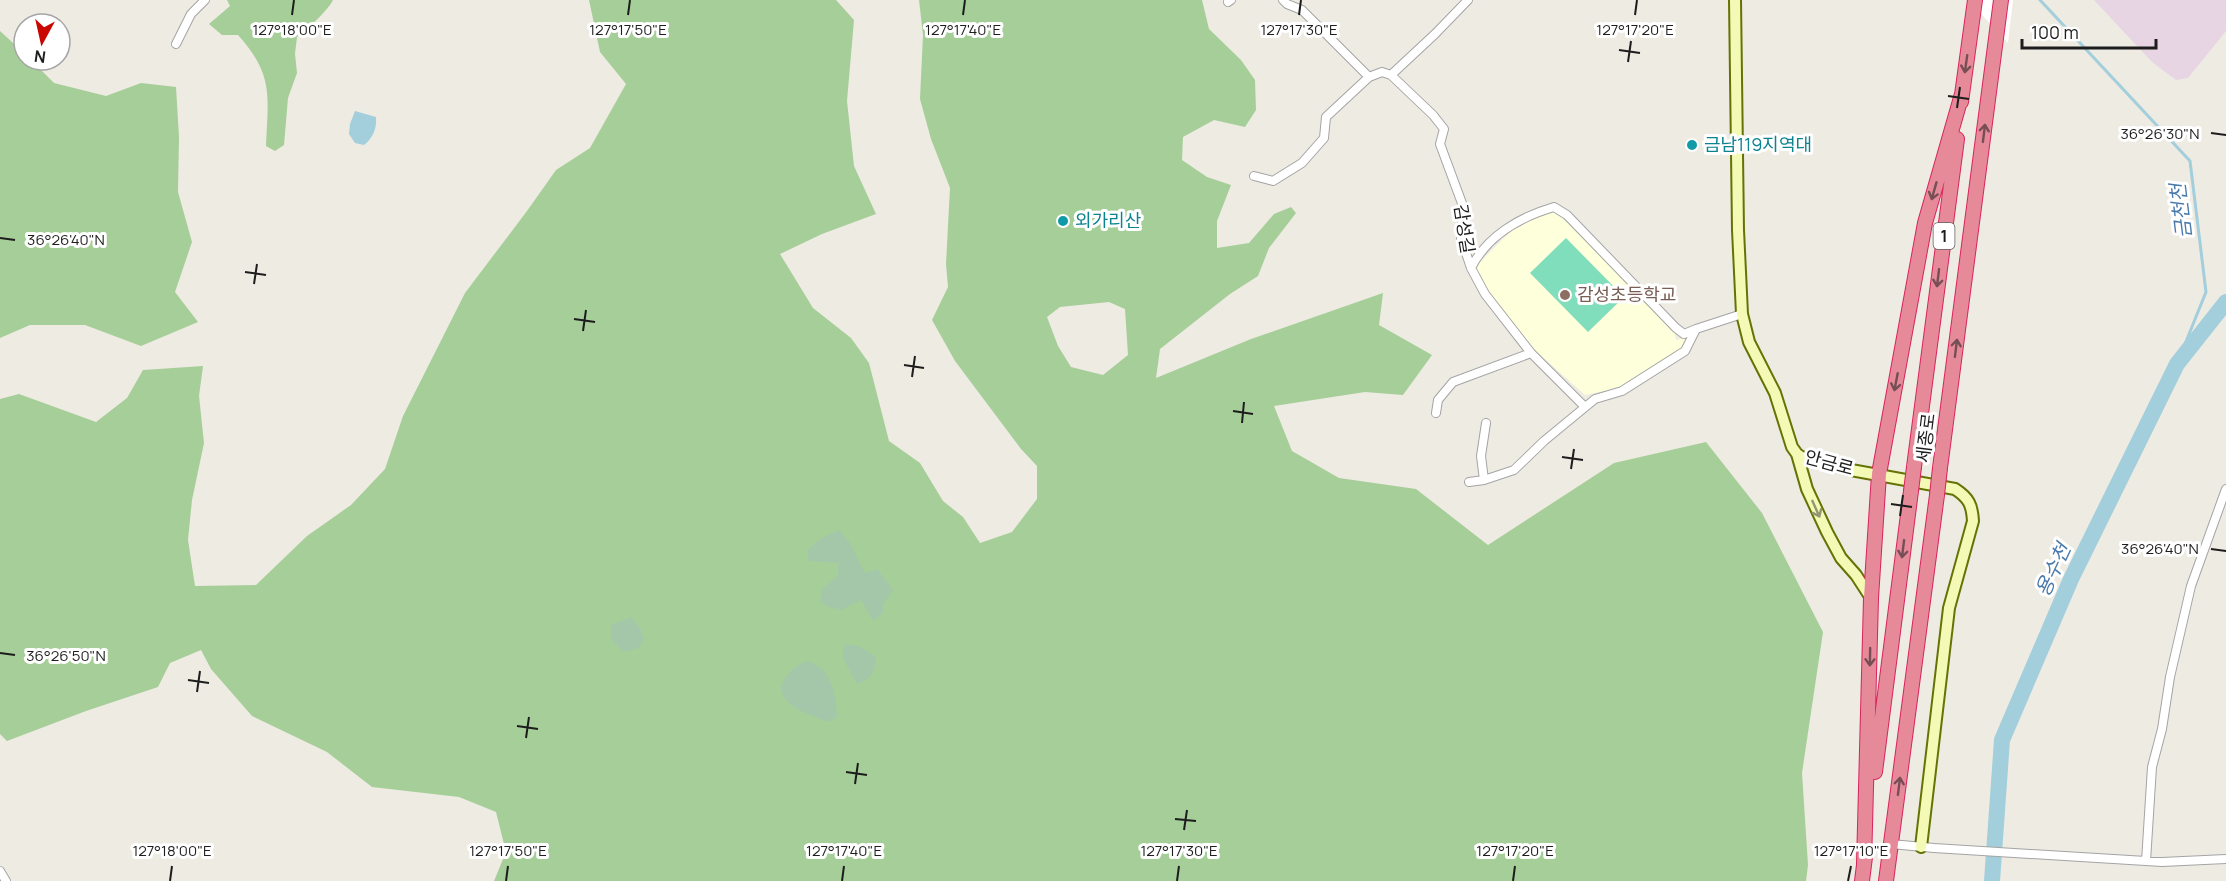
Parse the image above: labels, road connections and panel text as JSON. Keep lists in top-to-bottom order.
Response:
{
  "streets": {
    "highway": ["1", "세종로"],
    "street": ["감성길", "안금로"]
  },
  "water": ["금천천", "용수천"],
  "places": ["금남119지역대", "외가리산", "감성초등학교"],
  "scale_bar": "100 m",
  "north": "bottom",
  "coordinates": [
    "127°18'00\"E",
    "127°17'50\"E",
    "127°17'40\"E",
    "127°17'30\"E",
    "127°17'20\"E",
    "36°26'30\"N",
    "36°26'40\"N",
    "36°26'50\"N",
    "127°17'10\"E"
  ]
}
